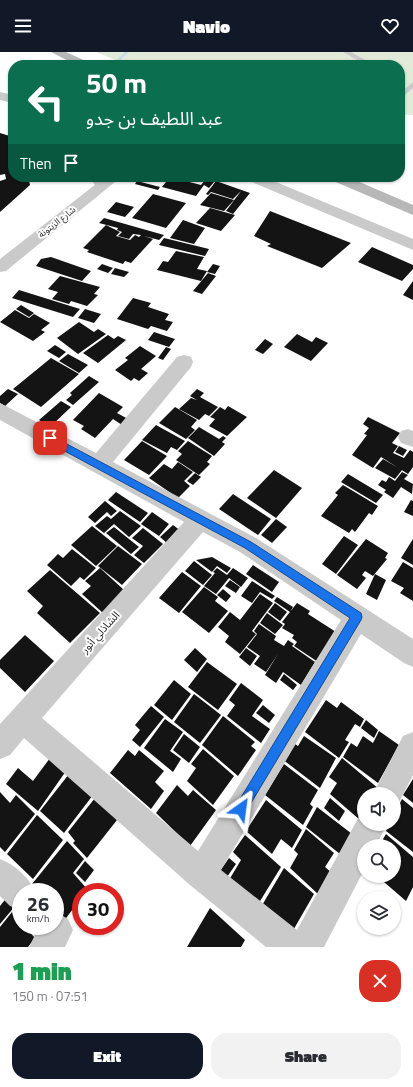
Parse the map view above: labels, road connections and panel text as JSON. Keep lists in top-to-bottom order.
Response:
{
  "streets": {
    "street": ["شارع الزيتونة", "الشاذلي أنور"]
  },
  "page": {
    "header": "Navio",
    "turn": ["50 m", "عبد اللطيف بن جدو"],
    "then": "Then",
    "speed": "26 km/h",
    "limit": "30",
    "heading": ["1 min", "150 m · 07:51"],
    "buttons": ["Exit", "Share"]
  }
}
